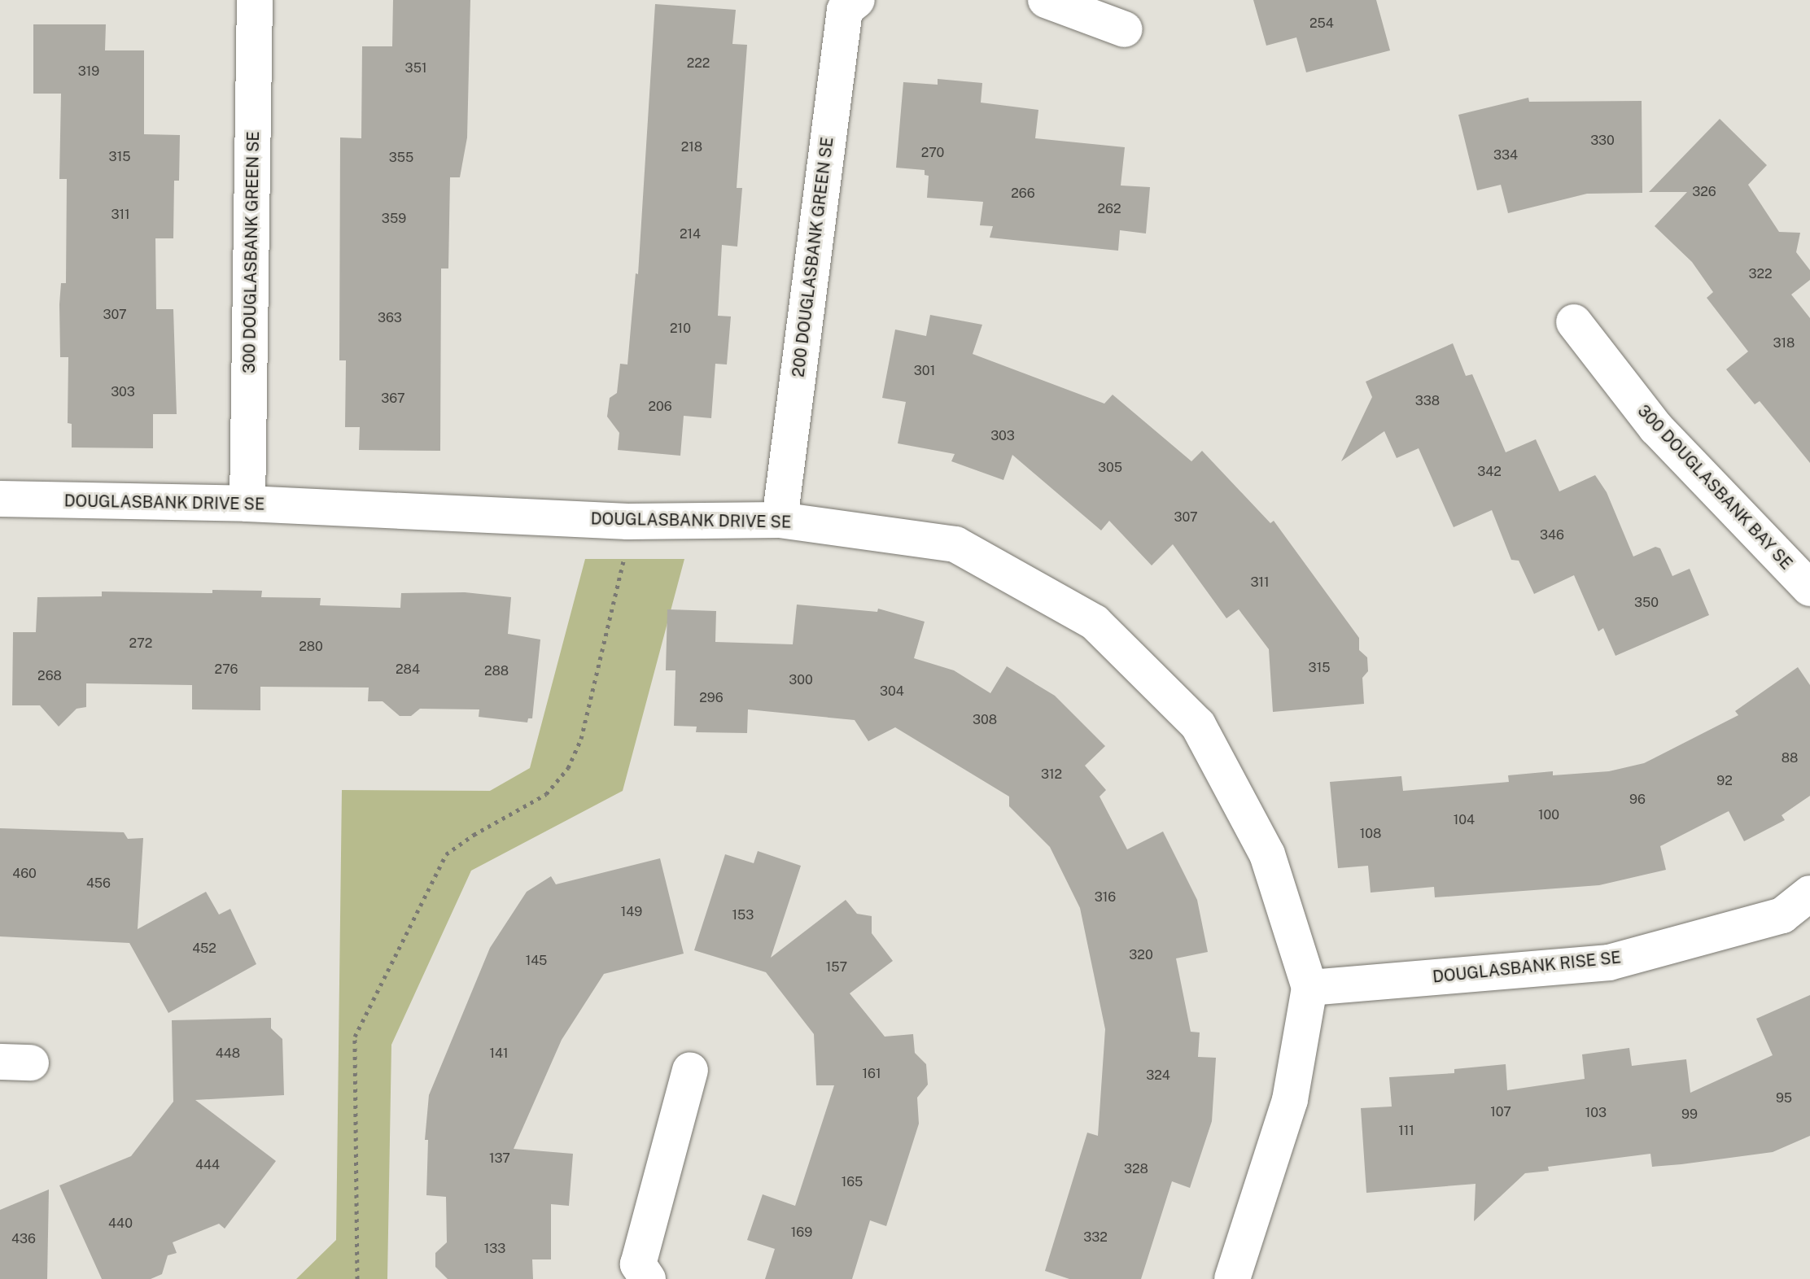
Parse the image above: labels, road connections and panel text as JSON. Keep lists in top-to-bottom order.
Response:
{
  "streets": {
    "street": [
      "300 DOUGLASBANK GREEN SE",
      "200 DOUGLASBANK GREEN SE",
      "300 DOUGLASBANK BAY SE",
      "DOUGLASBANK DRIVE SE",
      "DOUGLASBANK RISE SE"
    ]
  },
  "crossings": [
    ["300 DOUGLASBANK GREEN SE", "DOUGLASBANK DRIVE SE"],
    ["200 DOUGLASBANK GREEN SE", "DOUGLASBANK DRIVE SE"],
    ["DOUGLASBANK DRIVE SE", "DOUGLASBANK RISE SE"]
  ],
  "house_numbers": [
    "254",
    "222",
    "351",
    "319",
    "330",
    "218",
    "270",
    "334",
    "315",
    "355",
    "326",
    "266",
    "262",
    "311",
    "359",
    "214",
    "322",
    "307",
    "363",
    "210",
    "318",
    "301",
    "303",
    "367",
    "338",
    "206",
    "303",
    "305",
    "342",
    "307",
    "346",
    "311",
    "350",
    "272",
    "280",
    "315",
    "276",
    "284",
    "288",
    "268",
    "300",
    "304",
    "296",
    "308",
    "88",
    "312",
    "92",
    "96",
    "100",
    "104",
    "108",
    "460",
    "456",
    "316",
    "149",
    "153",
    "452",
    "320",
    "145",
    "157",
    "448",
    "141",
    "161",
    "324",
    "95",
    "107",
    "103",
    "99",
    "111",
    "137",
    "444",
    "328",
    "165",
    "440",
    "169",
    "332",
    "436",
    "133"
  ]
}
